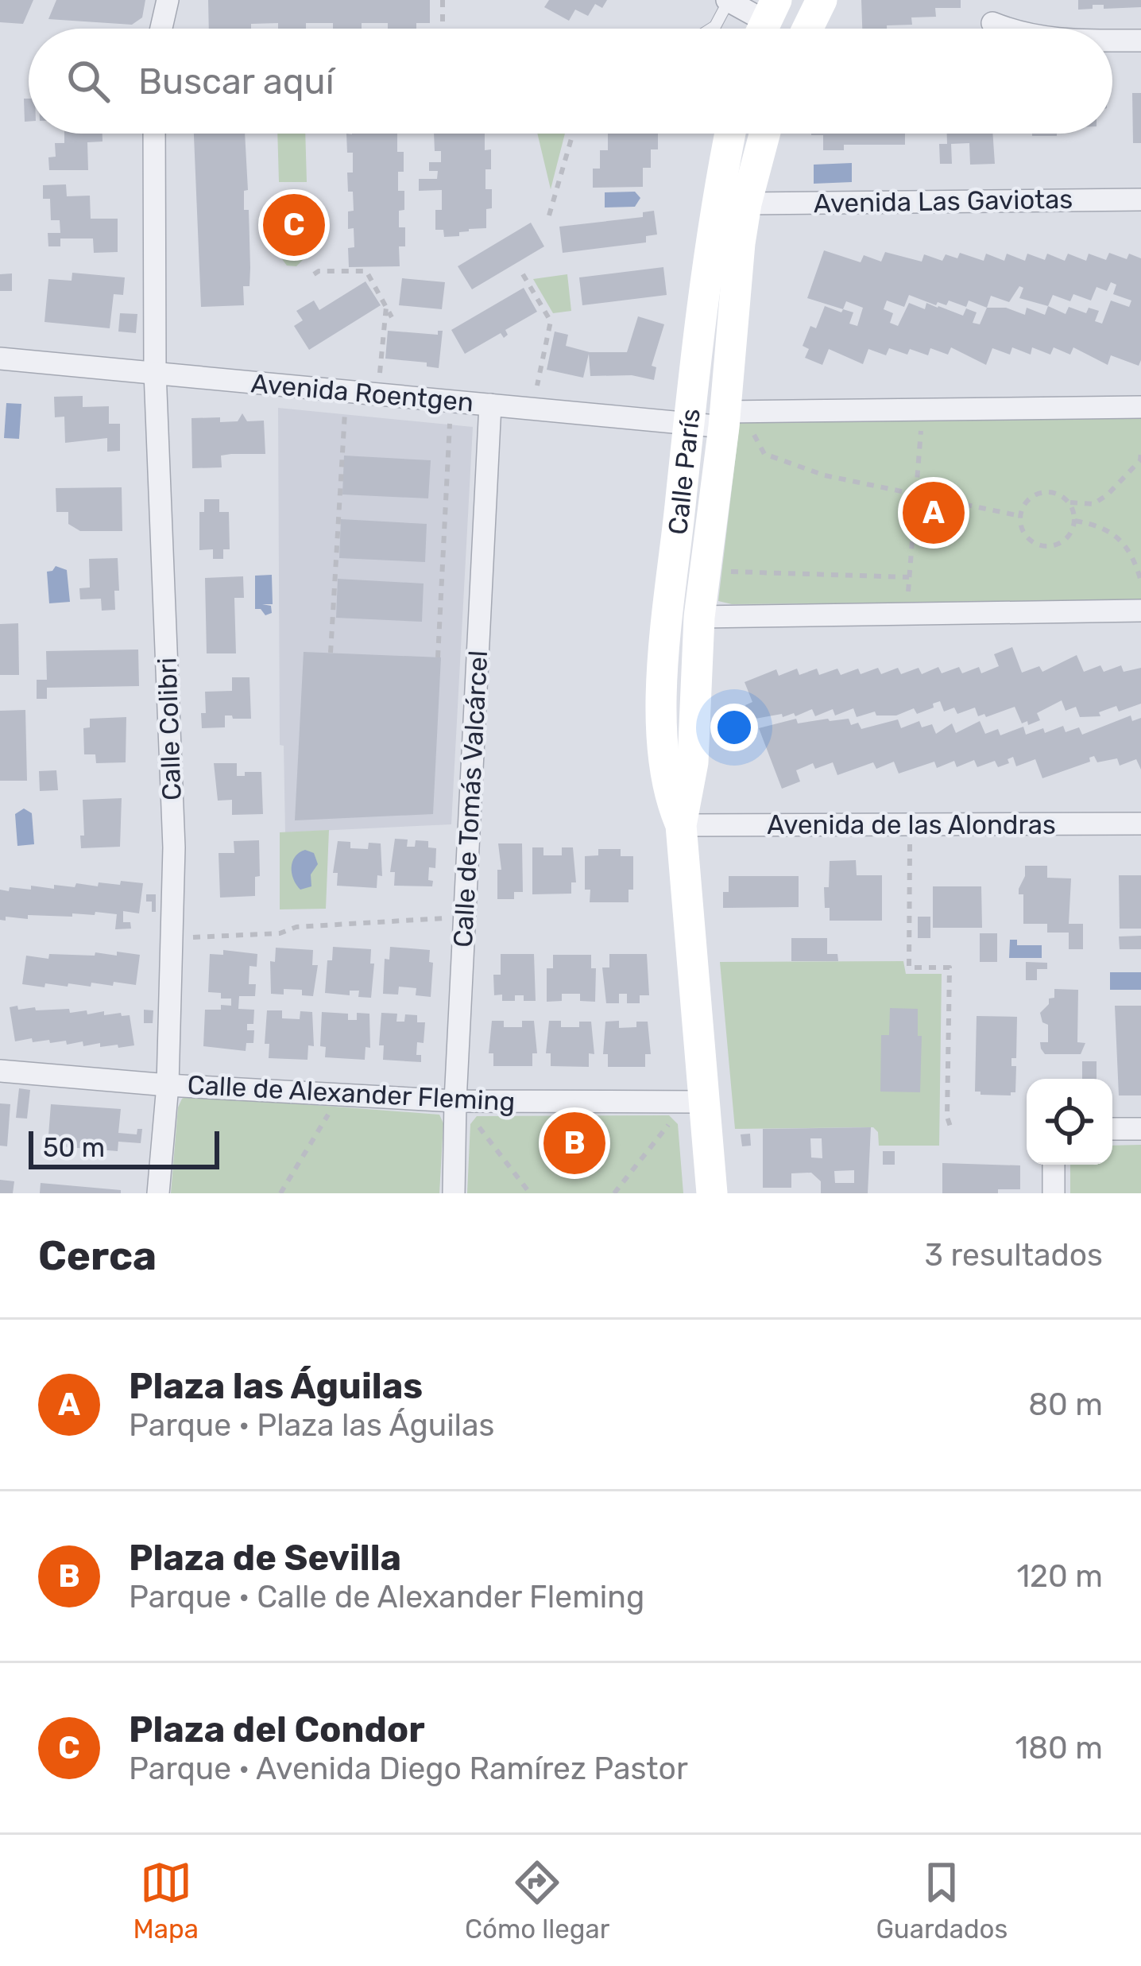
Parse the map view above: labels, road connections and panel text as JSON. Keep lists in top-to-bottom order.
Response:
{
  "streets": {
    "main road": ["Calle París"],
    "street": [
      "Avenida Las Gaviotas",
      "Avenida Roentgen",
      "Calle Colibri",
      "Calle de Tomás Valcárcel",
      "Avenida de las Alondras",
      "Calle de Alexander Fleming"
    ]
  },
  "crossings": [
    ["Avenida Las Gaviotas", "Calle París"],
    ["Avenida Roentgen", "Calle París"],
    ["Avenida Roentgen", "Calle Colibri"],
    ["Avenida Roentgen", "Calle de Tomás Valcárcel"],
    ["Calle París", "Avenida de las Alondras"],
    ["Calle París", "Calle de Alexander Fleming"],
    ["Calle Colibri", "Calle de Alexander Fleming"],
    ["Calle de Tomás Valcárcel", "Calle de Alexander Fleming"]
  ],
  "scale_bar": "50 m",
  "page": {
    "search": "Buscar aquí",
    "pins": ["C", "A", "B"],
    "scale": "50 m",
    "heading": ["Cerca", "3 resultados"],
    "list": [
      {
        "mark": "A",
        "name": "Plaza las Águilas",
        "note": "Parque · Plaza las Águilas",
        "value": "80 m"
      },
      {
        "mark": "B",
        "name": "Plaza de Sevilla",
        "note": "Parque · Calle de Alexander Fleming",
        "value": "120 m"
      },
      {
        "mark": "C",
        "name": "Plaza del Condor",
        "note": "Parque · Avenida Diego Ramírez Pastor",
        "value": "180 m"
      }
    ],
    "nav": ["Mapa", "Cómo llegar", "Guardados"]
  }
}
